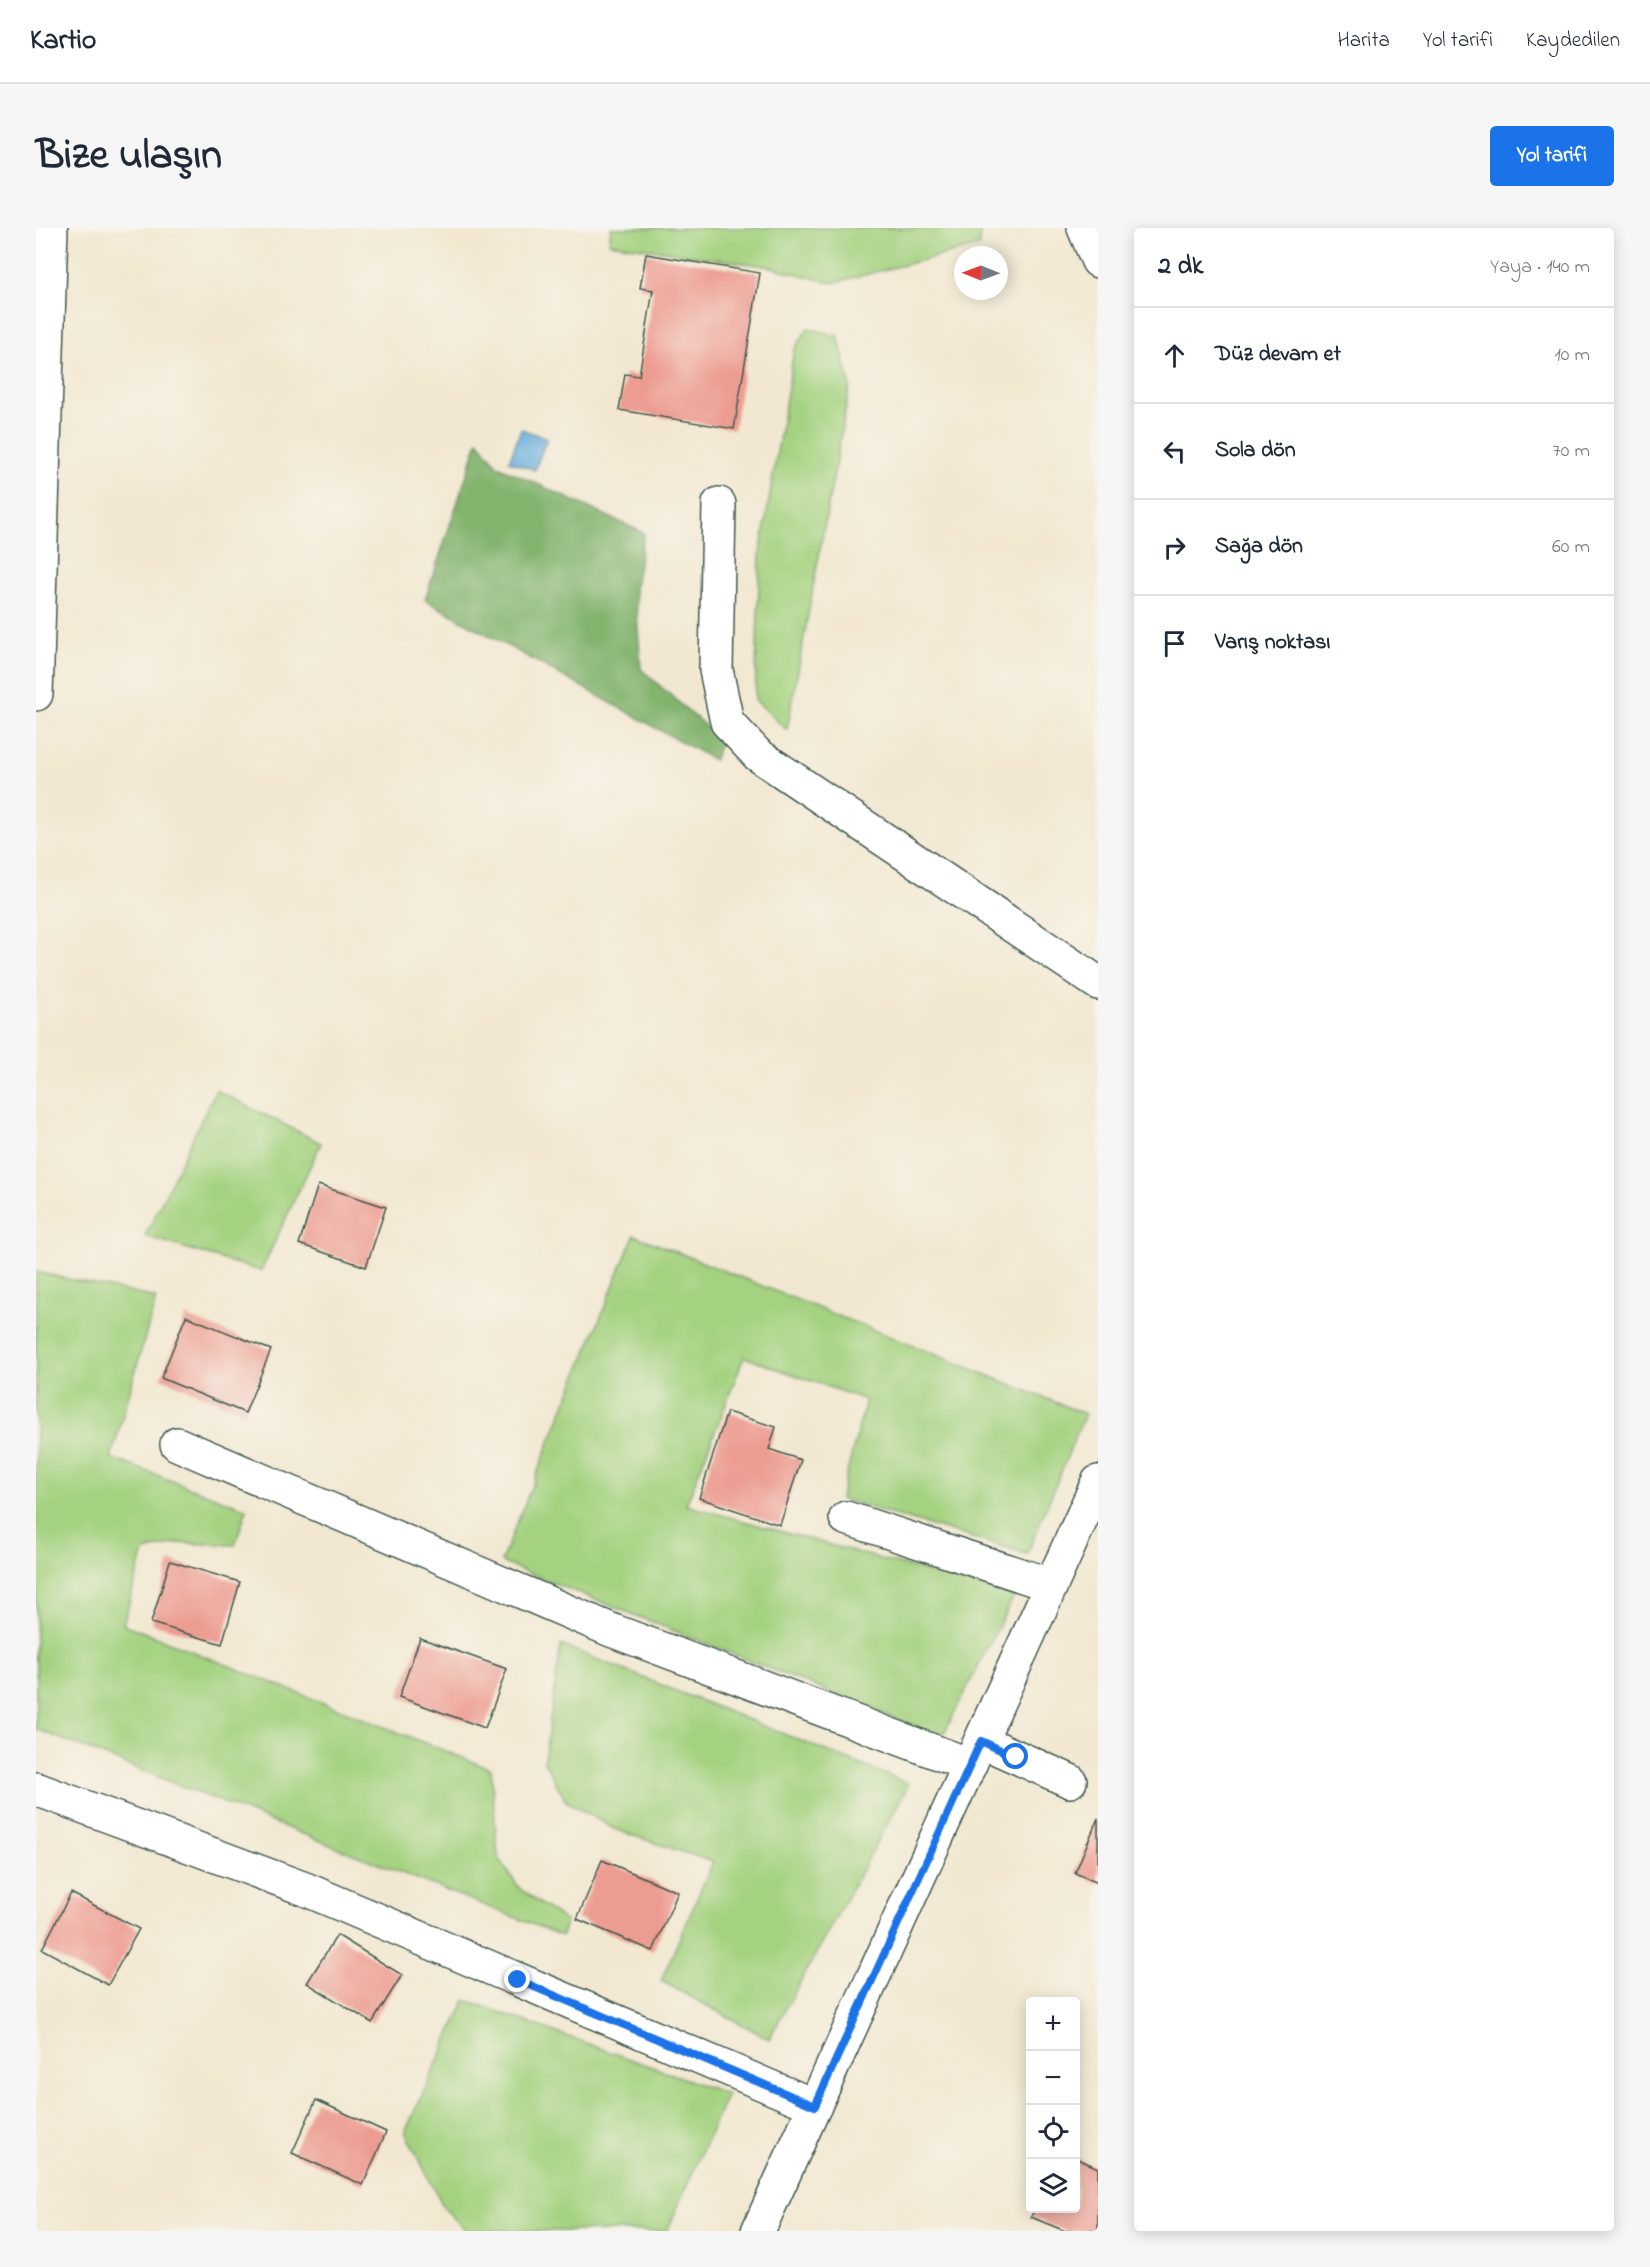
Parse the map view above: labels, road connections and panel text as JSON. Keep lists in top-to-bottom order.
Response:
{
  "north": "left",
  "page": {
    "header": "Kartio",
    "nav": ["Harita", "Yol tarifi", "Kaydedilen"],
    "title": "Bize ulaşın",
    "buttons": "Yol tarifi",
    "heading": ["2 dk", "Yaya · 140 m"],
    "list": [
      ["Düz devam et", "10 m"],
      ["Sola dön", "70 m"],
      ["Sağa dön", "60 m"],
      "Varış noktası"
    ],
    "map_buttons": ["+", "−"]
  }
}
